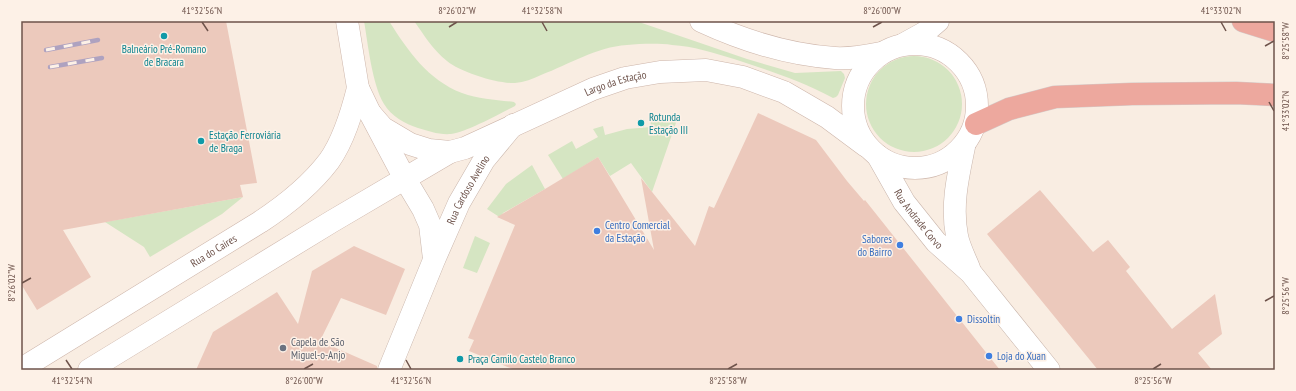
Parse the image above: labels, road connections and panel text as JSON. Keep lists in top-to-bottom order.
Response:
{
  "streets": {
    "main road": [
      "Largo da Estação",
      "Rua Cardoso Avelino",
      "Rua Andrade Corvo",
      "Rua do Caires"
    ]
  },
  "crossings": [
    ["Largo da Estação", "Rua Cardoso Avelino"],
    ["Largo da Estação", "Rua Andrade Corvo"],
    ["Largo da Estação", "Rua do Caires"]
  ],
  "places": [
    "Balneário Pré-Romano de Bracara",
    "Rotunda Estação III",
    "Estação Ferroviária de Braga",
    "Centro Comercial da Estação",
    "Sabores do Bairro",
    "Dissoltin",
    "Capela de São Miguel-o-Anjo",
    "Loja do Xuan",
    "Praça Camilo Castelo Branco"
  ],
  "coordinates": [
    "41°32'56\"N",
    "8°26'02\"W",
    "41°32'58\"N",
    "8°26'00\"W",
    "41°33'02\"N",
    "8°25'58\"W",
    "8°25'56\"W",
    "41°32'54\"N"
  ]
}
